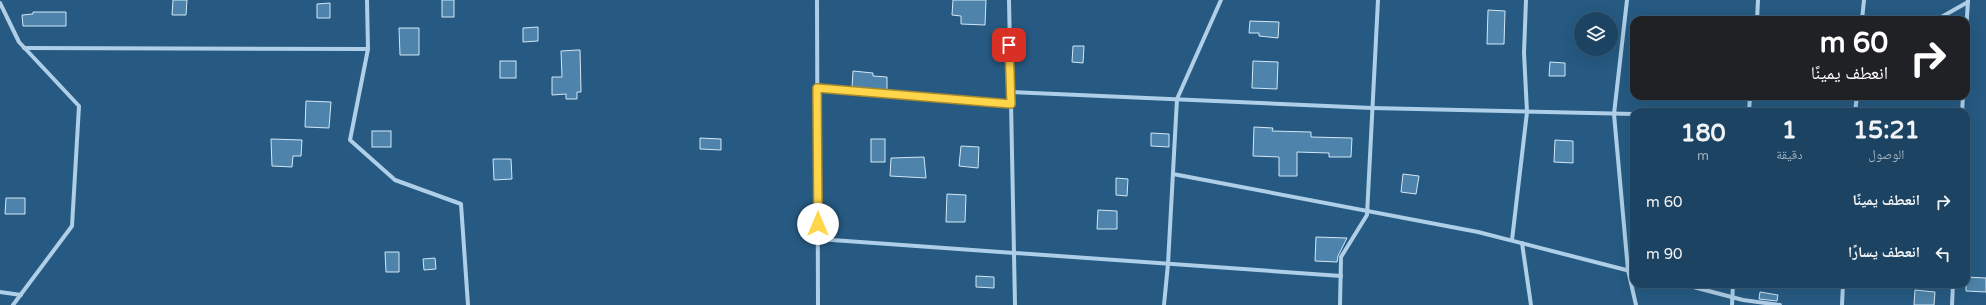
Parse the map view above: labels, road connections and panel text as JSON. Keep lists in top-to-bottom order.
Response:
{
  "page": {
    "turn": ["60 m", "انعطف يمينًا"],
    "eta": [
      "15:21",
      "الوصول",
      "1",
      "دقيقة",
      "180",
      "m"
    ],
    "list": [
      {
        "name": "انعطف يمينًا",
        "value": "60 m"
      },
      {
        "name": "انعطف يسارًا",
        "value": "90 m"
      }
    ]
  }
}
